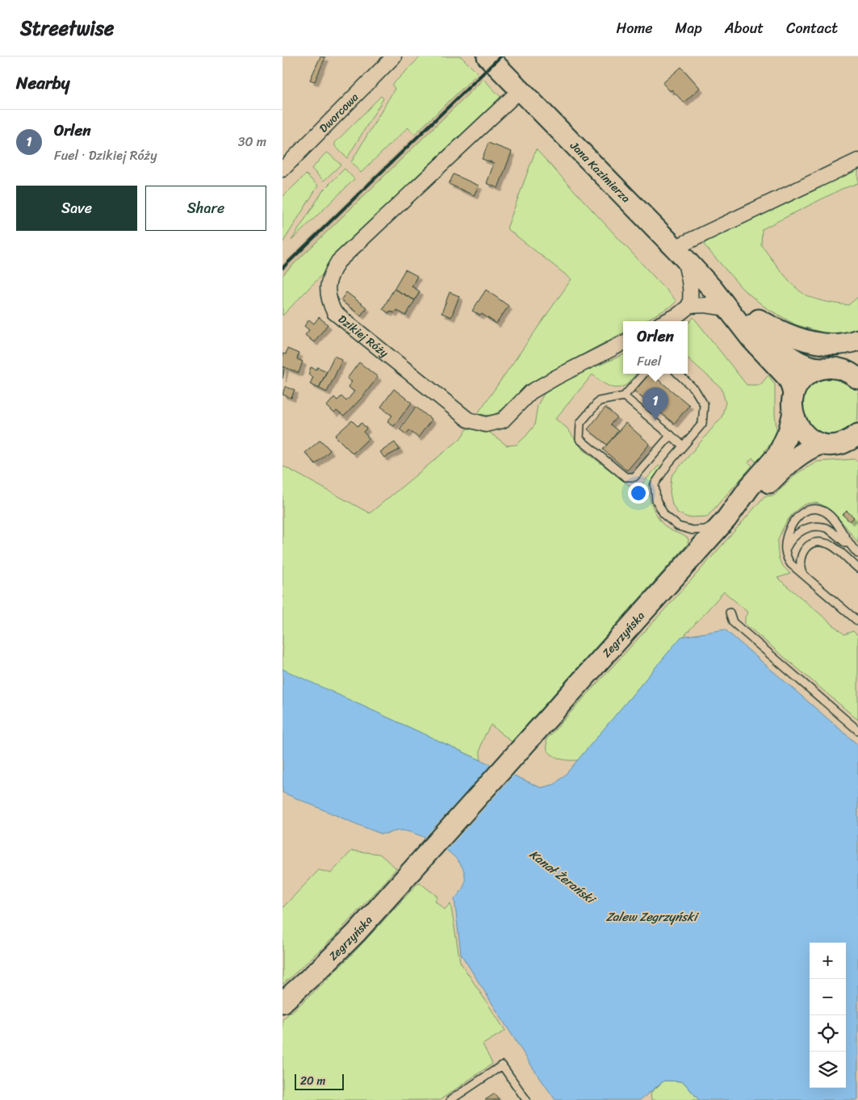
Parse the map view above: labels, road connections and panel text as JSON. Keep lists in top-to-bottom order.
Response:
{
  "streets": {
    "main road": ["Jana Kazimierza", "Zegrzyńska"],
    "street": ["Dworcowa", "Dzikiej Róży"]
  },
  "crossings": [
    ["Jana Kazimierza", "Dzikiej Róży"],
    ["Jana Kazimierza", "Zegrzyńska"]
  ],
  "water": ["Kanał Żerański", "Zalew Zegrzyński"],
  "scale_bar": "20 m",
  "page": {
    "header": "Streetwise",
    "nav": [
      "Home",
      "Map",
      "About",
      "Contact"
    ],
    "heading": "Nearby",
    "list": [
      {
        "mark": "1",
        "name": "Orlen",
        "note": "Fuel · Dzikiej Róży",
        "value": "30 m"
      }
    ],
    "buttons": ["Save", "Share"],
    "popup": ["Orlen", "Fuel"],
    "pins": "1",
    "map_buttons": ["+", "−"],
    "scale": "20 m"
  }
}
